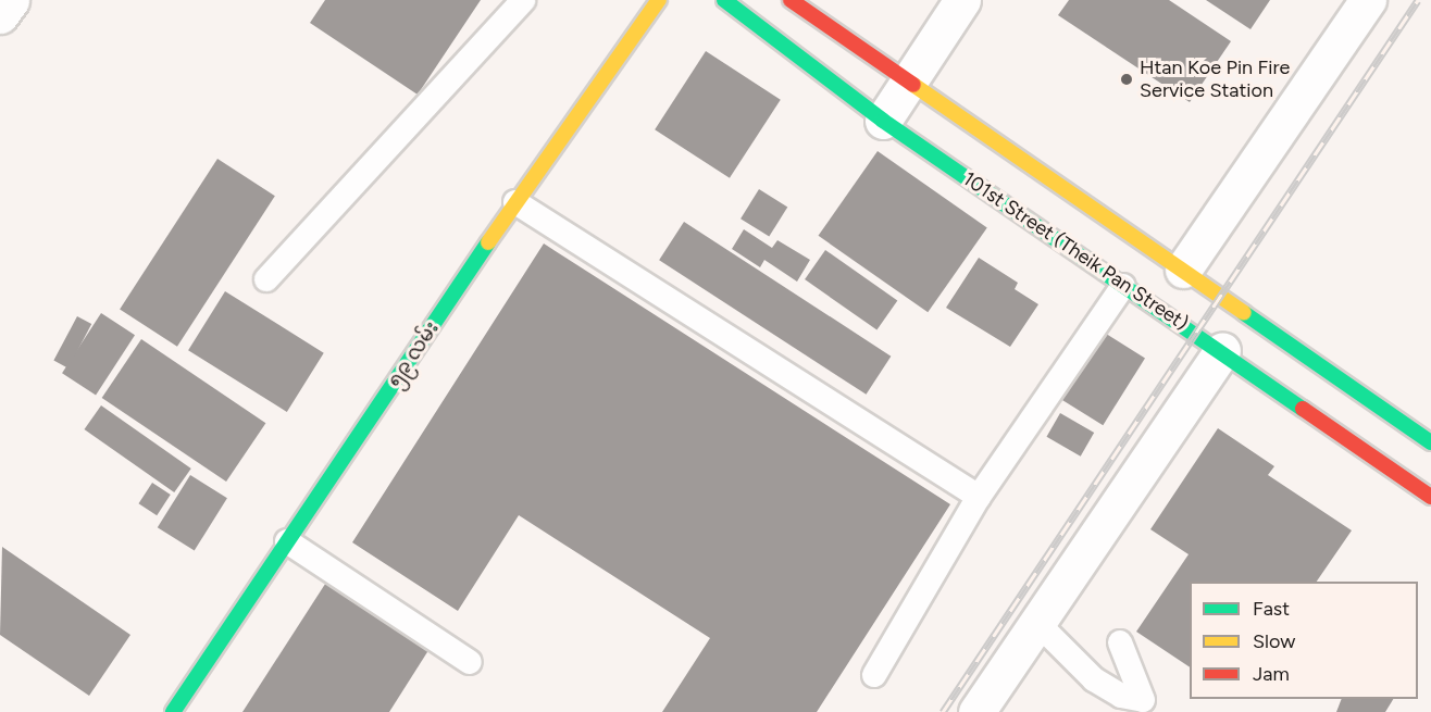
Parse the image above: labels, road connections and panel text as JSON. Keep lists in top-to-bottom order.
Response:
{
  "streets": {
    "main road": ["101st Street (Theik Pan Street)", "၅၉ လမ်း"]
  },
  "places": ["Htan Koe Pin Fire Service Station"],
  "legend": ["Fast", "Slow", "Jam"]
}
